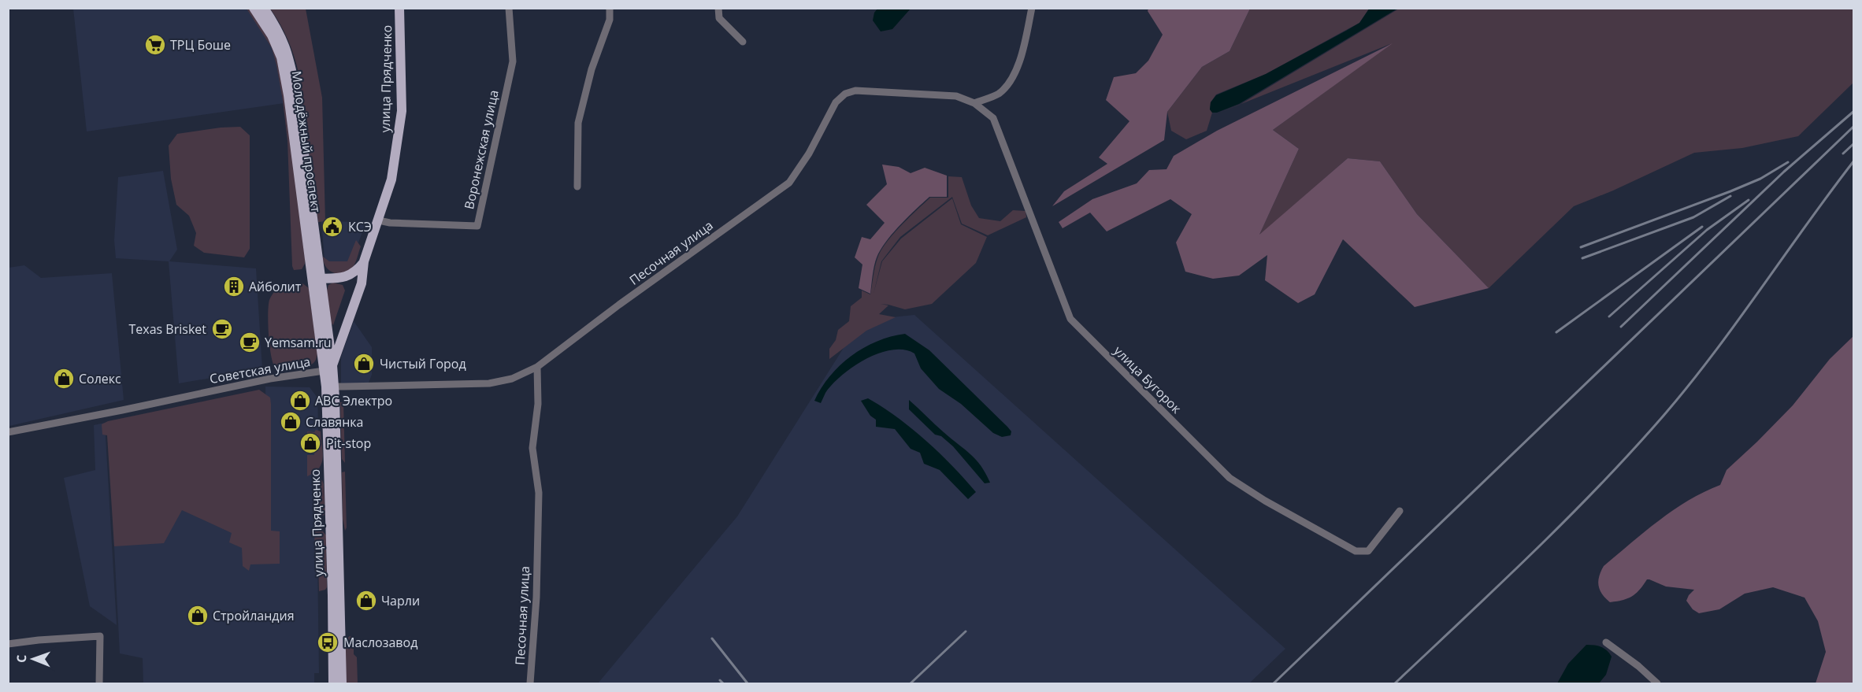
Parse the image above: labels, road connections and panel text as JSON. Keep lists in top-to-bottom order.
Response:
{
  "streets": {
    "main road": ["улица Прядченко", "Молодёжный проспект"],
    "street": [
      "Воронежская улица",
      "Песочная улица",
      "Советская улица",
      "улица Бугорок"
    ]
  },
  "crossings": [
    ["улица Прядченко", "Молодёжный проспект"],
    ["улица Прядченко", "Воронежская улица"],
    ["улица Прядченко", "Советская улица"],
    ["Молодёжный проспект", "Советская улица"],
    ["Песочная улица", "улица Бугорок"]
  ],
  "places": {
    "supermarket": ["ТРЦ Боше"],
    "public building": ["КСЭ"],
    "building": ["Айболит"],
    "cafe": ["Texas Brisket", "Yemsam.ru"],
    "shop": [
      "Чистый Город",
      "Солекс",
      "АВС Электро",
      "Славянка",
      "Pit-stop",
      "Чарли",
      "Стройландия"
    ],
    "bus stop": ["Маслозавод"]
  },
  "north": "left"
}
